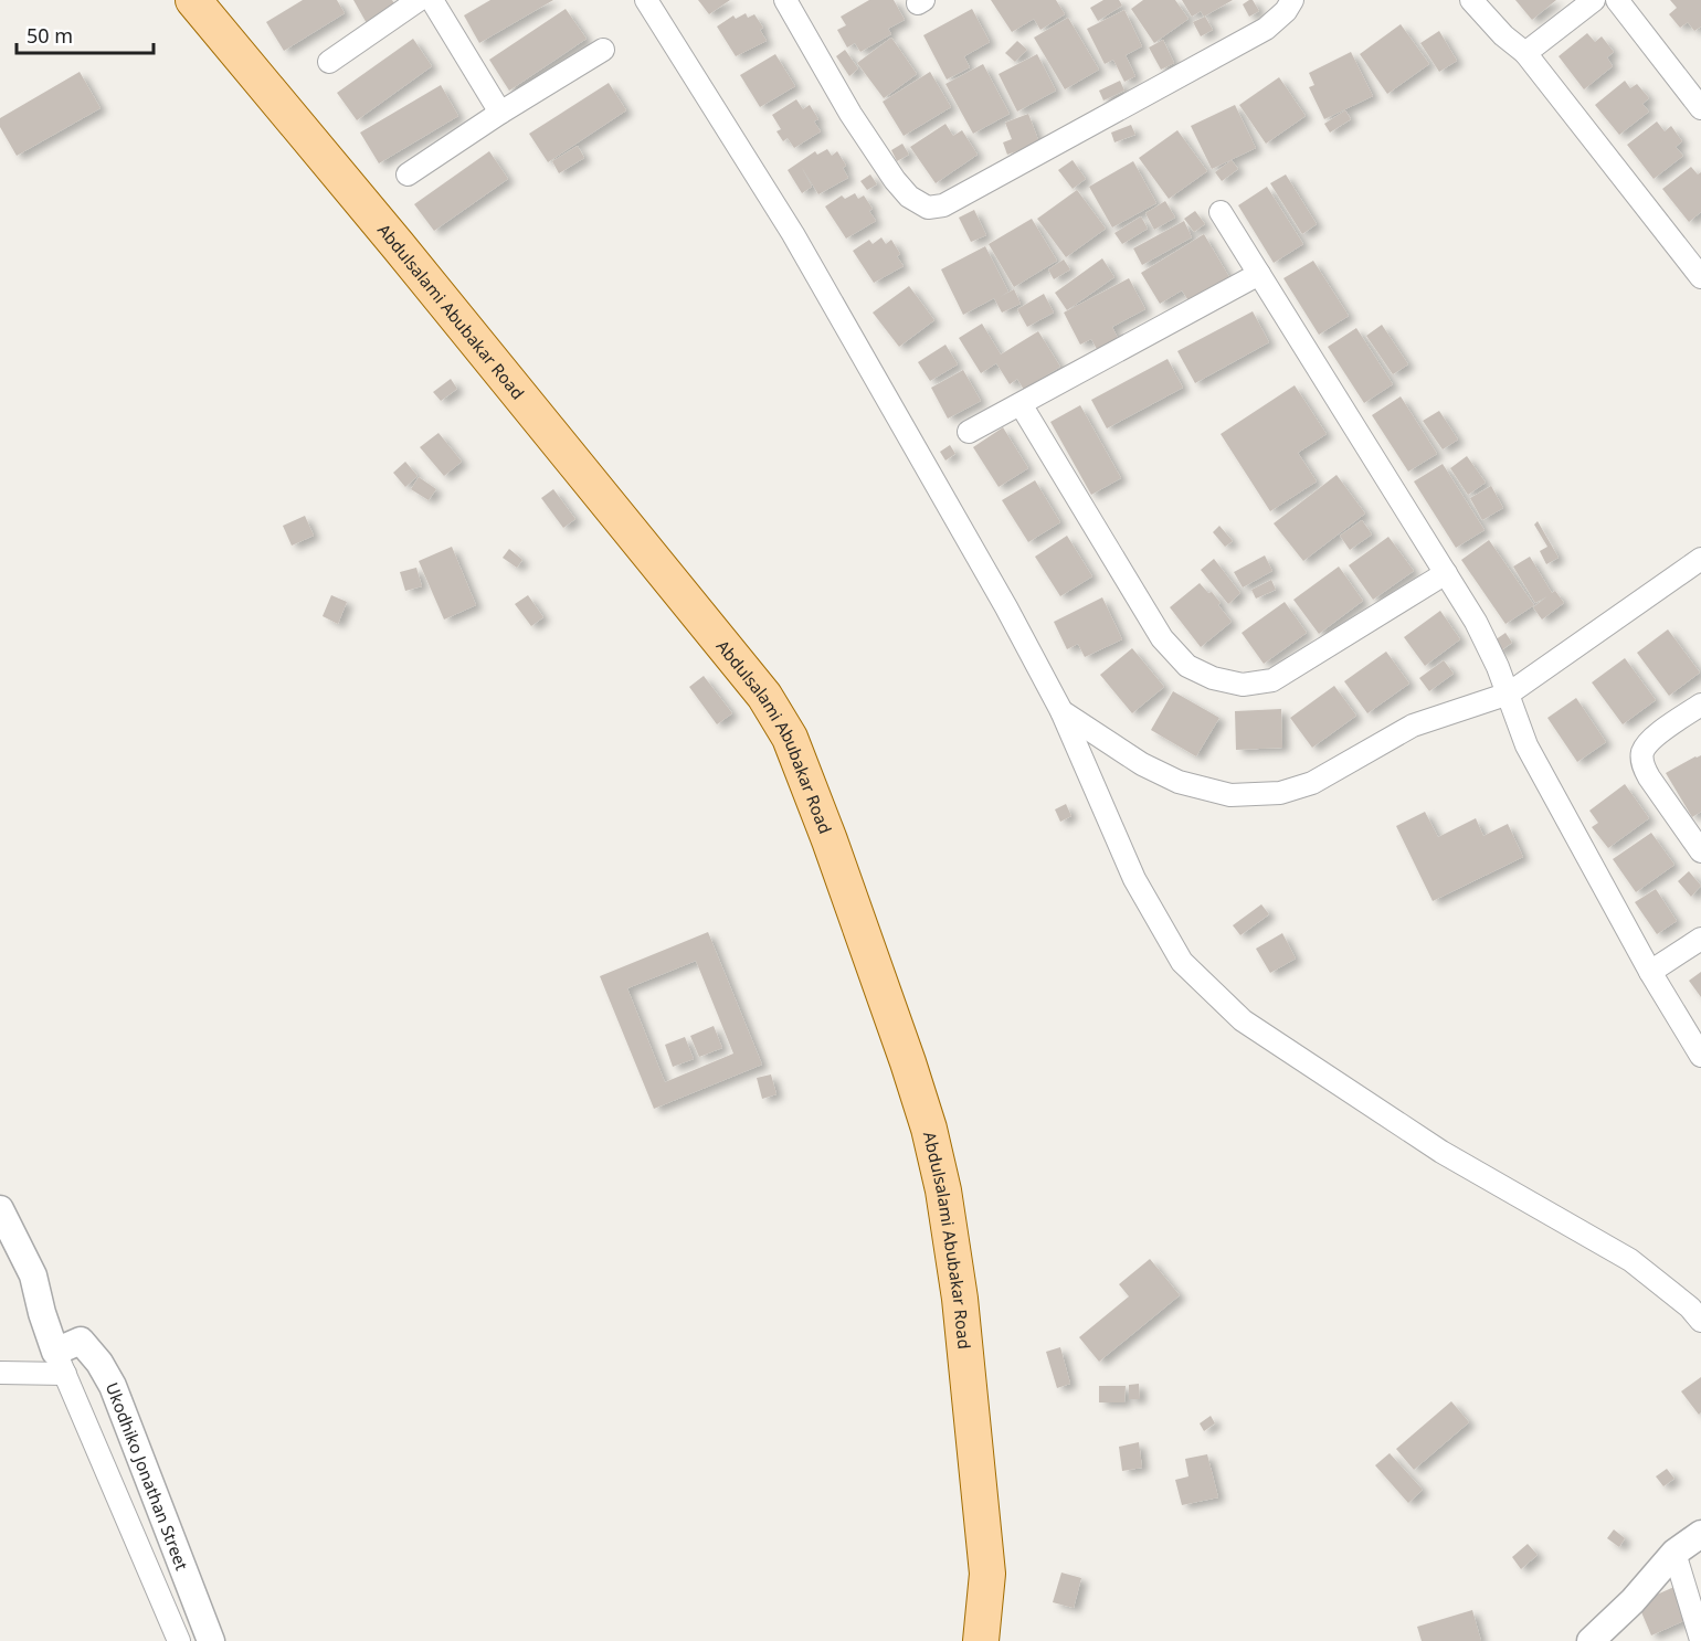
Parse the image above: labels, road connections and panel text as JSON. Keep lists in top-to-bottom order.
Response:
{
  "streets": {
    "main road": ["Abdulsalami Abubakar Road"],
    "street": ["Ukodhiko Jonathan Street"]
  },
  "scale_bar": "50 m"
}
